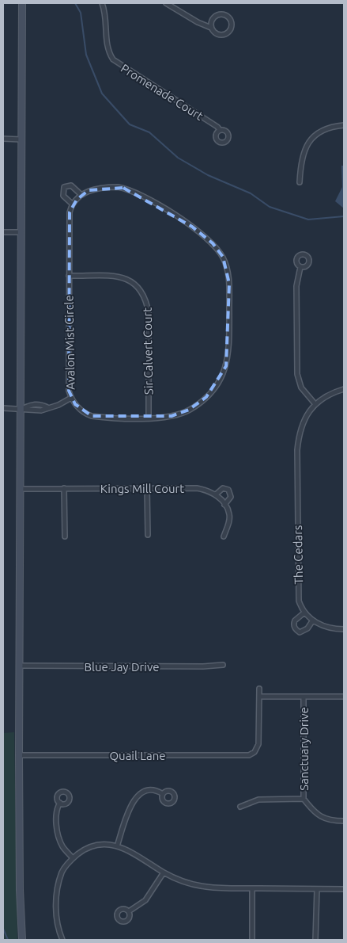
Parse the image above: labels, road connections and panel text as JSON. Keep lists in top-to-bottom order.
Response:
{
  "streets": {
    "street": [
      "Promenade Court",
      "Avalon Mist Circle",
      "Sir Calvert Court",
      "Kings Mill Court",
      "The Cedars",
      "Blue Jay Drive",
      "Sanctuary Drive",
      "Quail Lane"
    ]
  },
  "crossings": [
    ["Avalon Mist Circle", "Sir Calvert Court"],
    ["Sanctuary Drive", "Quail Lane"]
  ]
}
